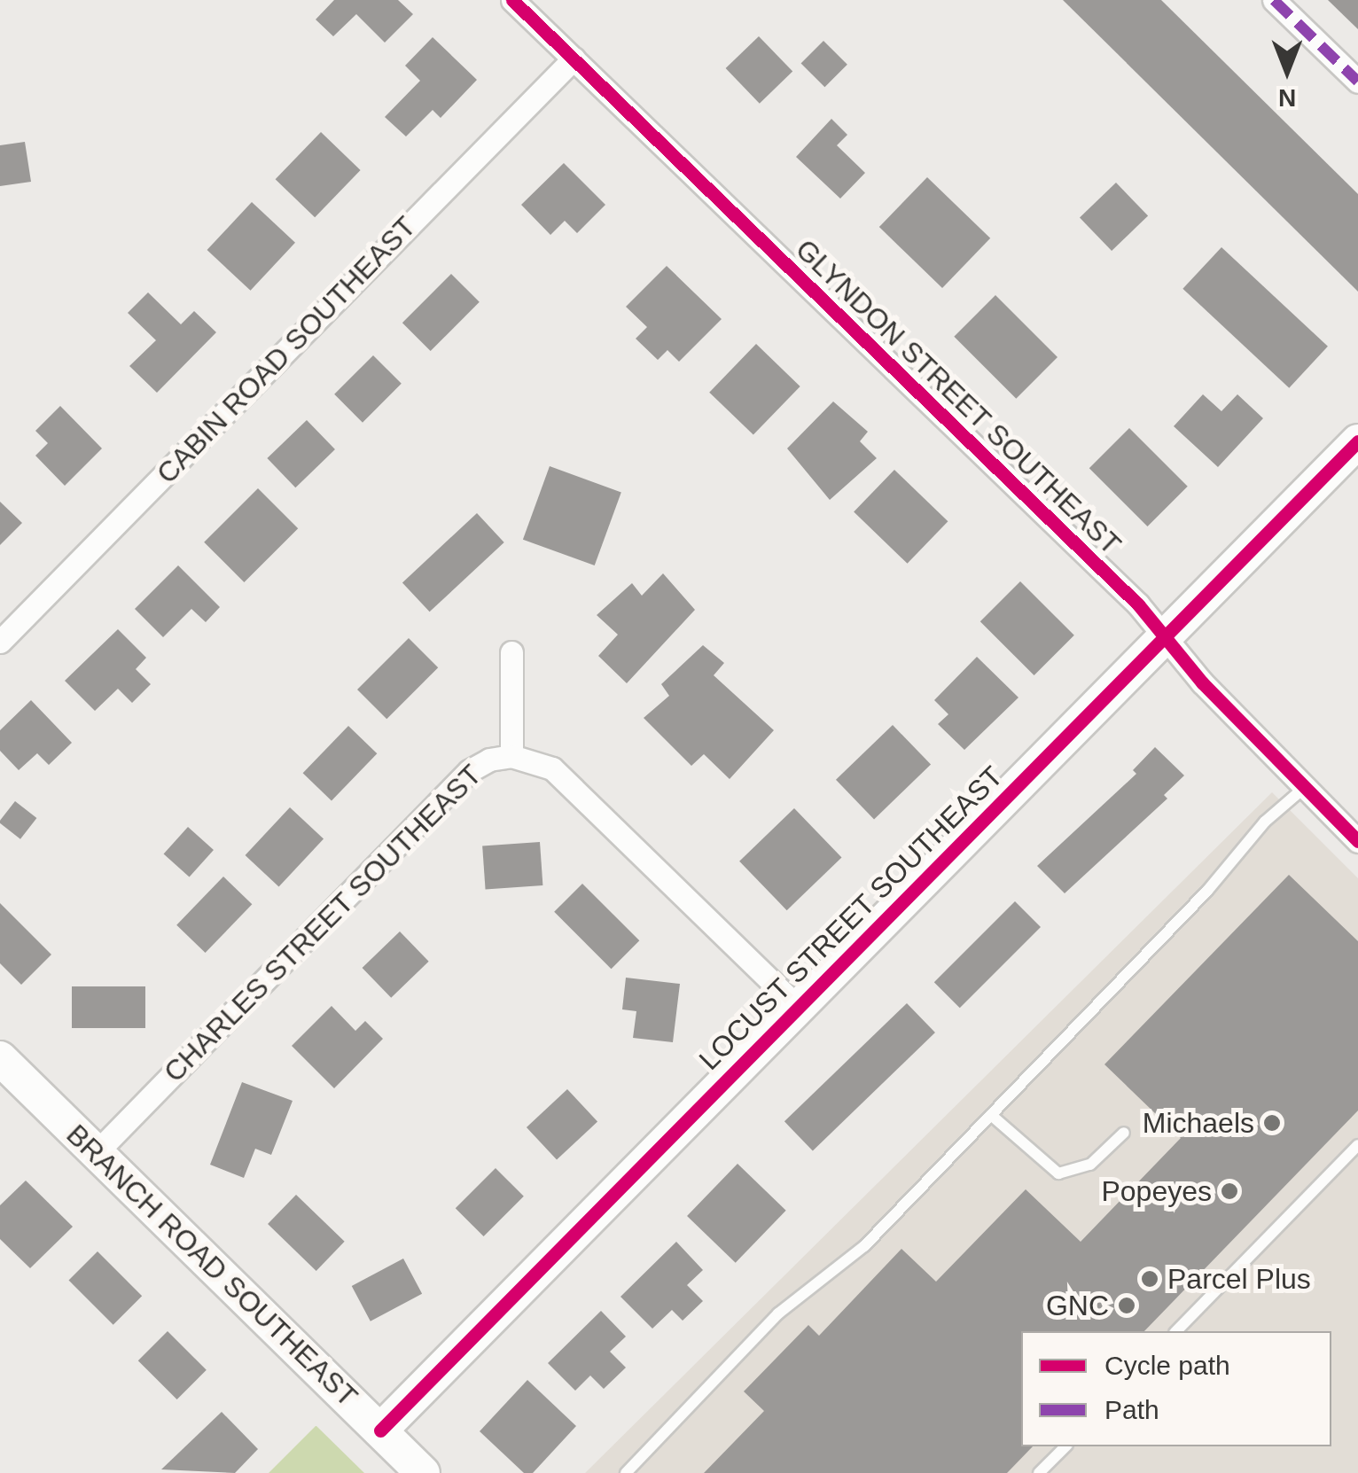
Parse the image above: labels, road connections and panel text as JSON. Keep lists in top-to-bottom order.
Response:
{
  "streets": {
    "street": [
      "CABIN ROAD SOUTHEAST",
      "GLYNDON STREET SOUTHEAST",
      "LOCUST STREET SOUTHEAST",
      "CHARLES STREET SOUTHEAST",
      "BRANCH ROAD SOUTHEAST"
    ]
  },
  "crossings": [
    ["CABIN ROAD SOUTHEAST", "GLYNDON STREET SOUTHEAST"],
    ["GLYNDON STREET SOUTHEAST", "LOCUST STREET SOUTHEAST"],
    ["LOCUST STREET SOUTHEAST", "CHARLES STREET SOUTHEAST"],
    ["LOCUST STREET SOUTHEAST", "BRANCH ROAD SOUTHEAST"],
    ["CHARLES STREET SOUTHEAST", "BRANCH ROAD SOUTHEAST"]
  ],
  "places": [
    "Michaels",
    "Popeyes",
    "Parcel Plus",
    "GNC"
  ],
  "legend": ["Cycle path", "Path"],
  "north": "bottom"
}
